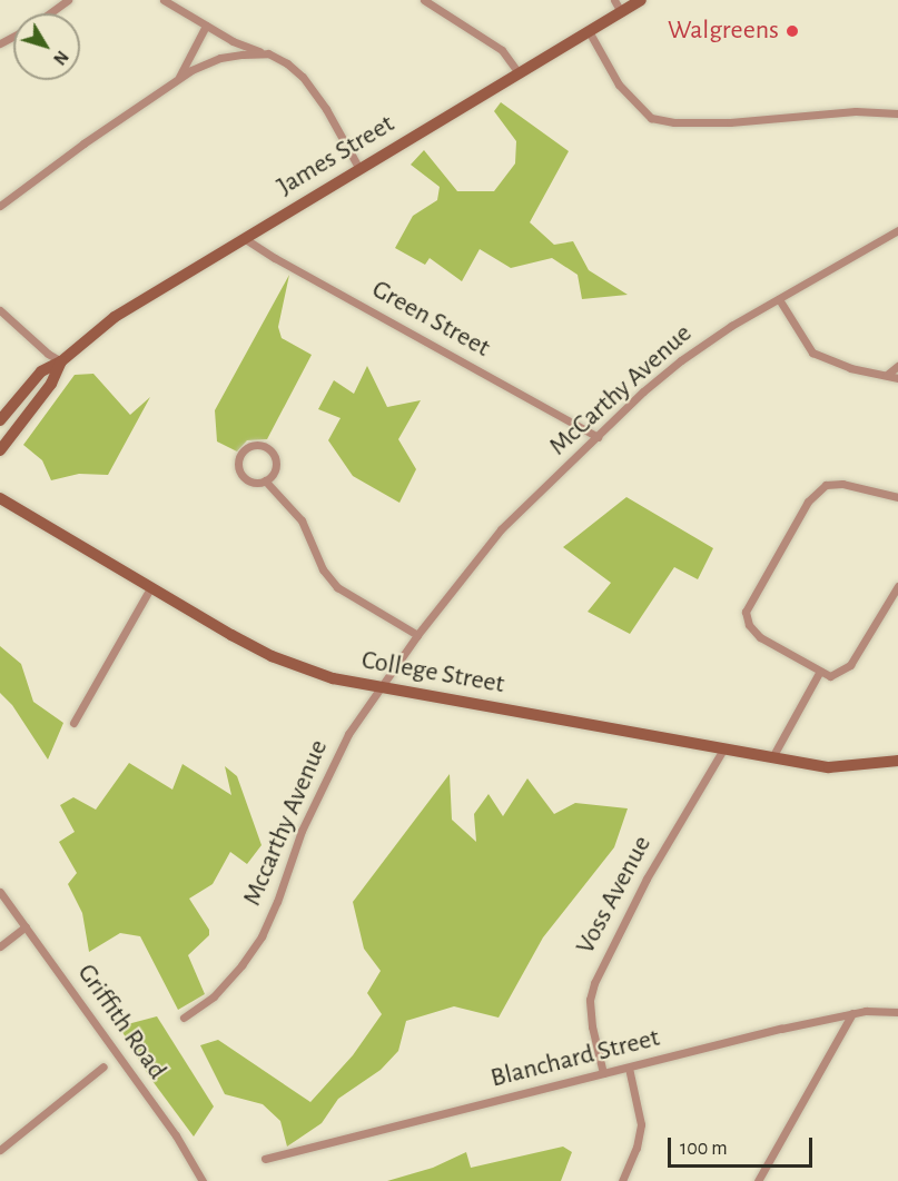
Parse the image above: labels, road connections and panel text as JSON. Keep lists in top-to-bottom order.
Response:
{
  "streets": {
    "street": [
      "James Street",
      "Green Street",
      "McCarthy Avenue",
      "College Street",
      "Mccarthy Avenue",
      "Voss Avenue",
      "Griffith Road",
      "Blanchard Street"
    ]
  },
  "crossings": [
    ["James Street", "Green Street"],
    ["Green Street", "McCarthy Avenue"],
    ["McCarthy Avenue", "Mccarthy Avenue"],
    ["College Street", "Mccarthy Avenue"],
    ["College Street", "Voss Avenue"],
    ["Voss Avenue", "Blanchard Street"]
  ],
  "places": ["Walgreens"],
  "scale_bar": "100 m",
  "north": "bottom right"
}
